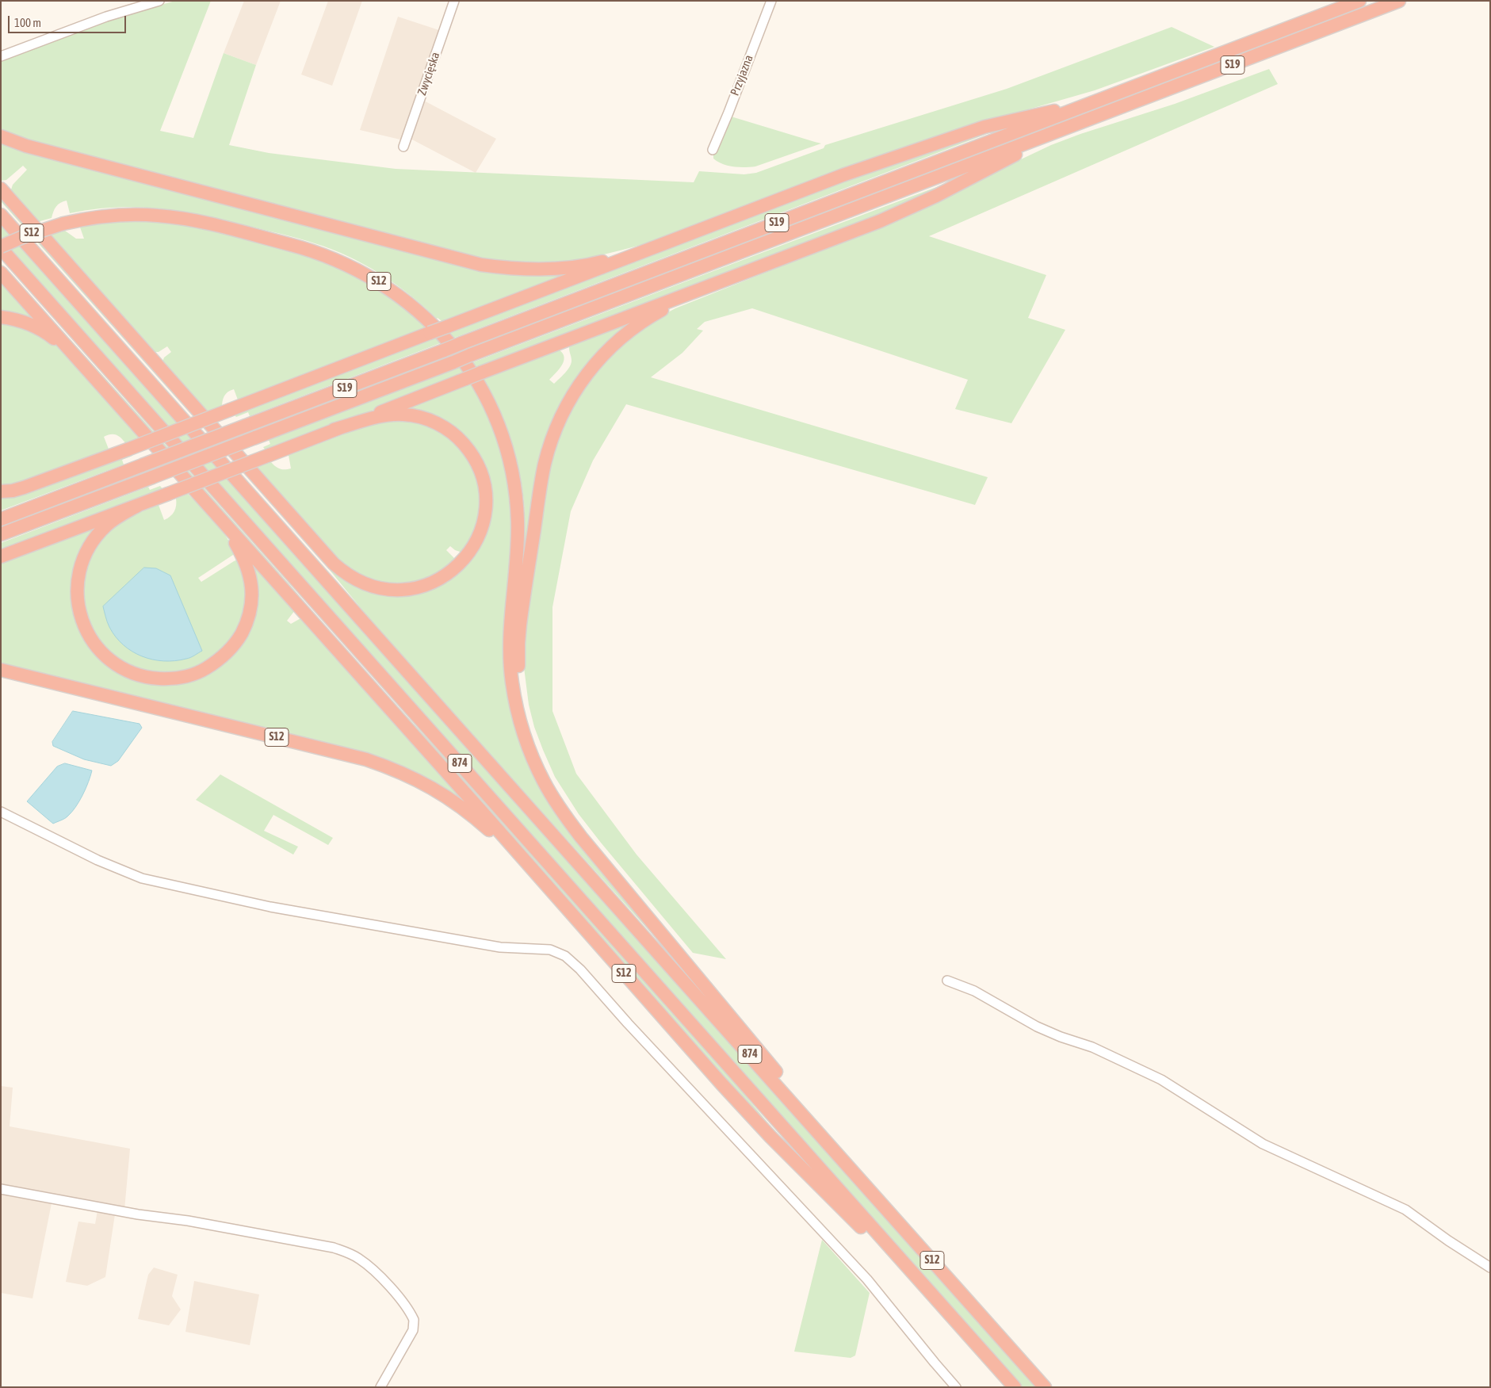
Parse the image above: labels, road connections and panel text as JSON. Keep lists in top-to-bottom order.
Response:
{
  "streets": {
    "highway": ["S19", "S12", "874"],
    "street": ["Zwycięska", "Przyjazna"]
  },
  "crossings": [
    ["S12", "874"]
  ],
  "scale_bar": "100 m"
}
